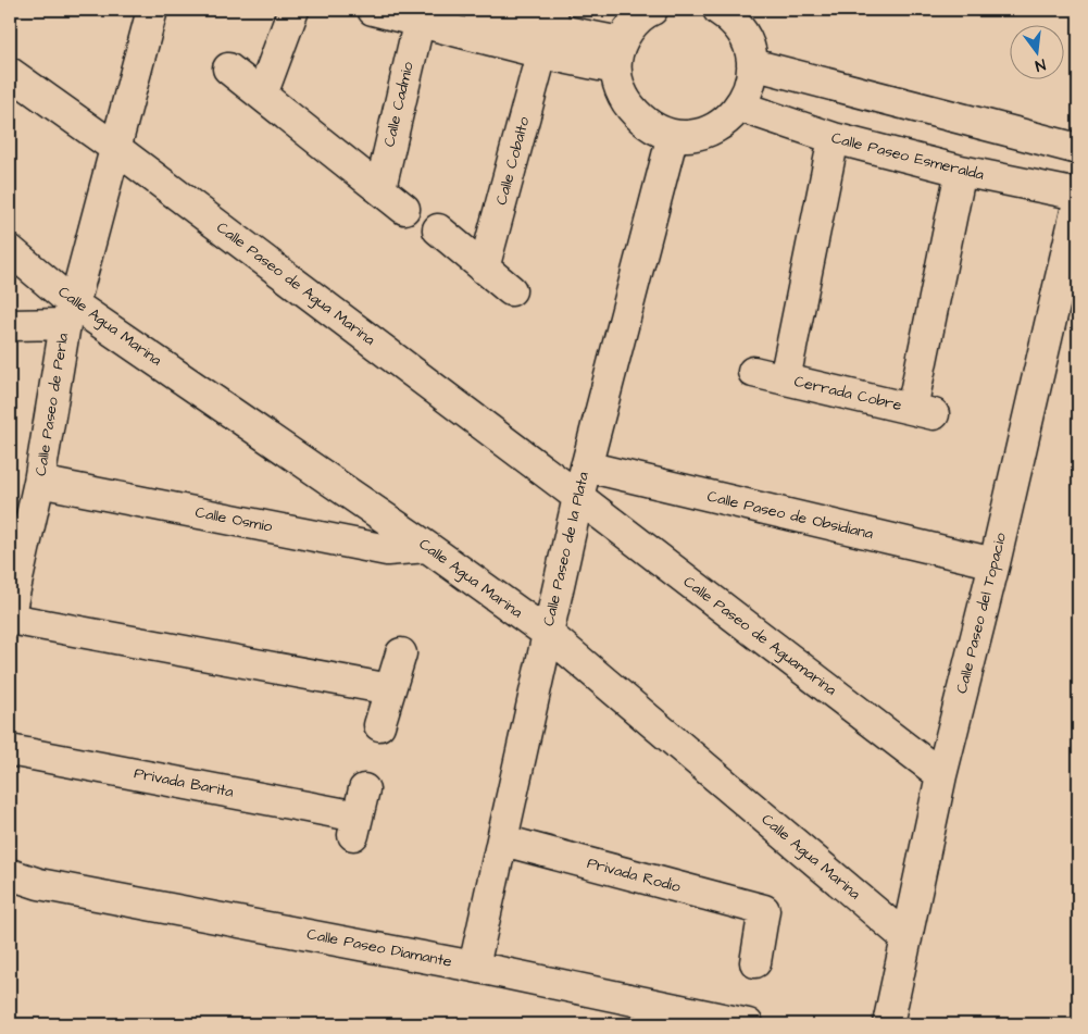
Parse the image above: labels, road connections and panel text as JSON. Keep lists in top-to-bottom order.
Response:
{
  "streets": {
    "street": [
      "Calle Cadmio",
      "Calle Paseo Esmeralda",
      "Calle Cobalto",
      "Calle Paseo de Agua Marina",
      "Calle Agua Marina",
      "Cerrada Cobre",
      "Calle Paseo de Perla",
      "Calle Paseo de Obsidiana",
      "Calle Osmio",
      "Calle Paseo de la Plata",
      "Calle Paseo del Topacio",
      "Calle Paseo de Aguamarina",
      "Privada Barita",
      "Privada Rodio",
      "Calle Paseo Diamante"
    ]
  },
  "crossings": [
    ["Calle Paseo Esmeralda", "Cerrada Cobre"],
    ["Calle Paseo de Agua Marina", "Calle Paseo de Perla"],
    ["Calle Paseo de Agua Marina", "Calle Paseo de la Plata"],
    ["Calle Paseo de Agua Marina", "Calle Paseo de Aguamarina"],
    ["Calle Agua Marina", "Calle Paseo de Perla"],
    ["Calle Agua Marina", "Calle Osmio"],
    ["Calle Agua Marina", "Calle Paseo de la Plata"],
    ["Calle Agua Marina", "Calle Paseo del Topacio"],
    ["Calle Paseo de Perla", "Calle Osmio"],
    ["Calle Paseo de Obsidiana", "Calle Paseo de la Plata"],
    ["Calle Paseo de Obsidiana", "Calle Paseo del Topacio"],
    ["Calle Paseo de la Plata", "Calle Paseo de Aguamarina"],
    ["Calle Paseo de la Plata", "Privada Rodio"],
    ["Calle Paseo de la Plata", "Calle Paseo Diamante"],
    ["Calle Paseo del Topacio", "Calle Paseo de Aguamarina"]
  ],
  "north": "bottom"
}
